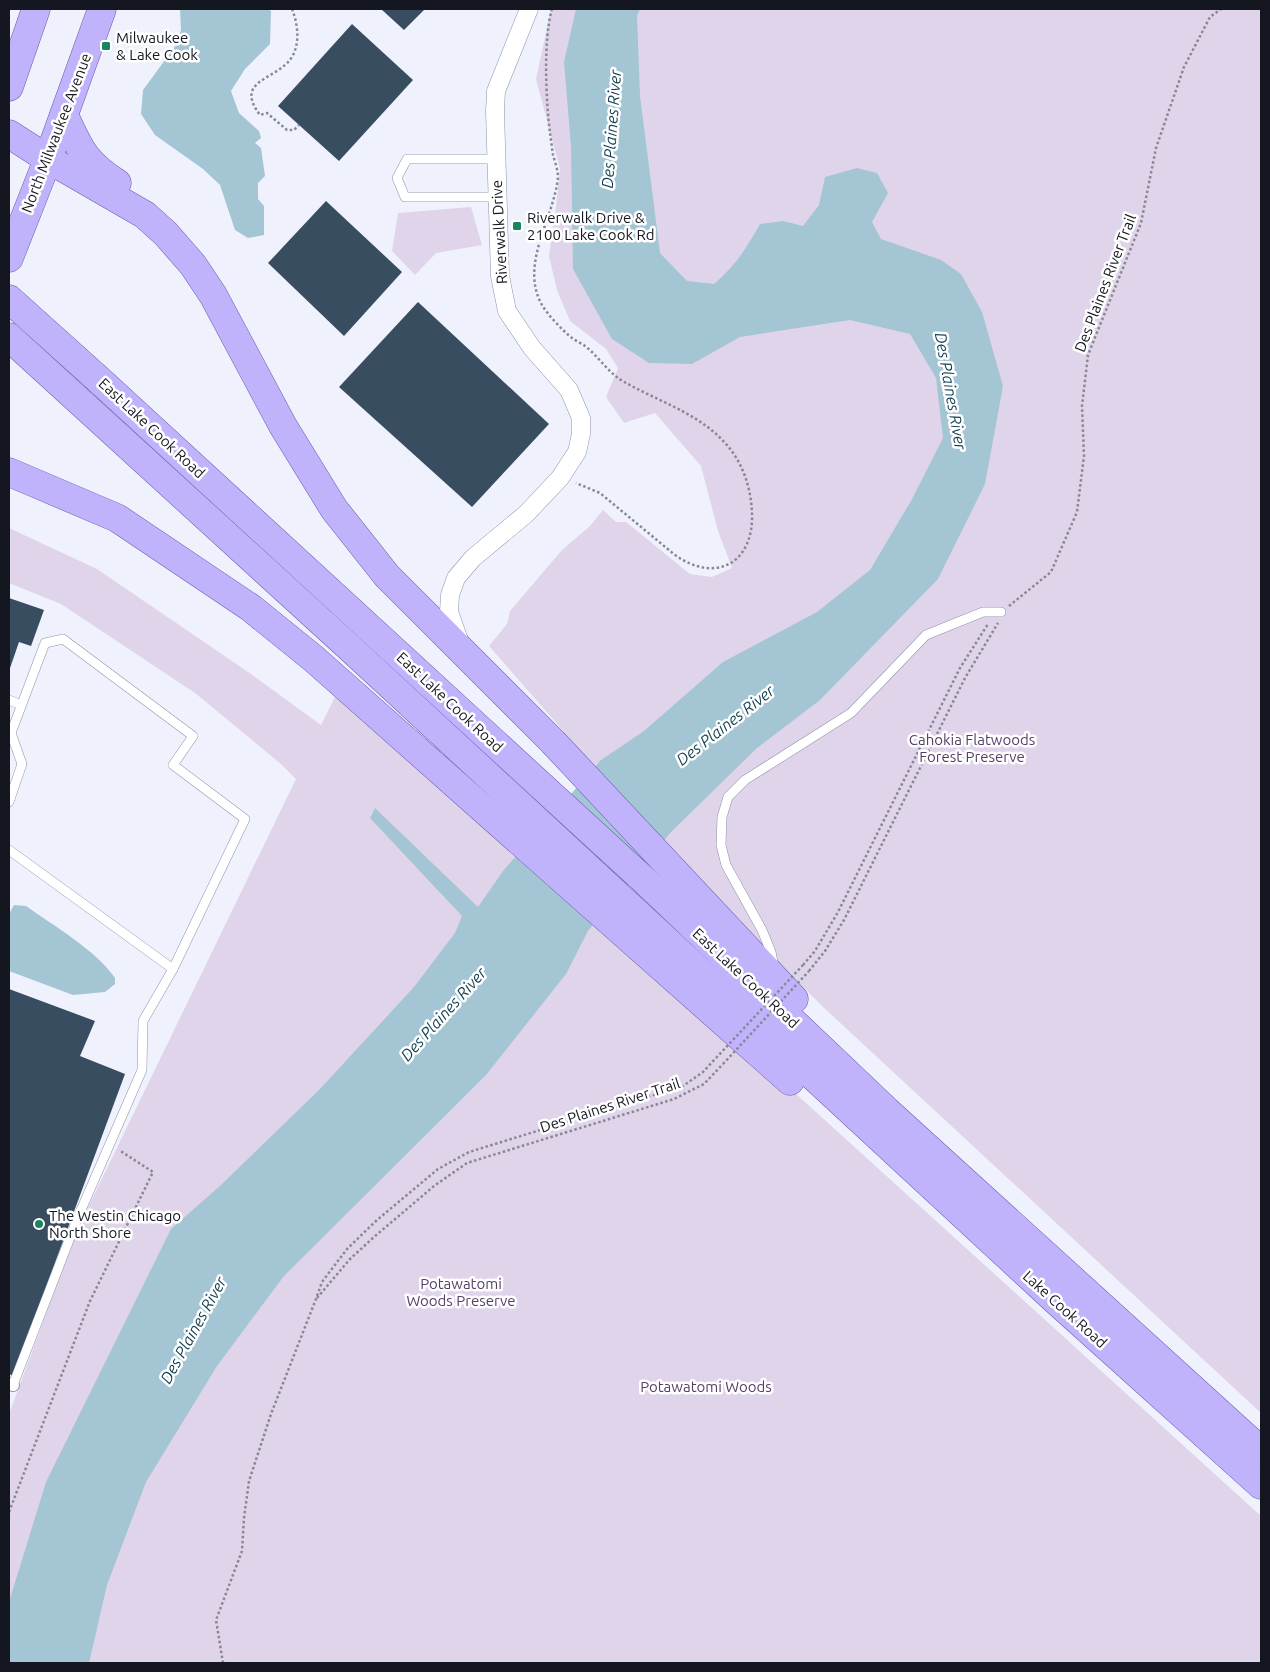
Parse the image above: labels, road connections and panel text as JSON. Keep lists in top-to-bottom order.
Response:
{
  "streets": {
    "main road": ["North Milwaukee Avenue", "East Lake Cook Road", "Lake Cook Road"],
    "street": ["Riverwalk Drive"],
    "path": ["Des Plaines River Trail"]
  },
  "crossings": [
    ["East Lake Cook Road", "Lake Cook Road"]
  ],
  "water": ["Des Plaines River"],
  "parks": ["Cahokia Flatwoods Forest Preserve", "Potawatomi Woods Preserve", "Potawatomi Woods"],
  "places": {
    "transit": ["Milwaukee & Lake Cook", "Riverwalk Drive & 2100 Lake Cook Rd"],
    "other": ["The Westin Chicago North Shore"]
  }
}
